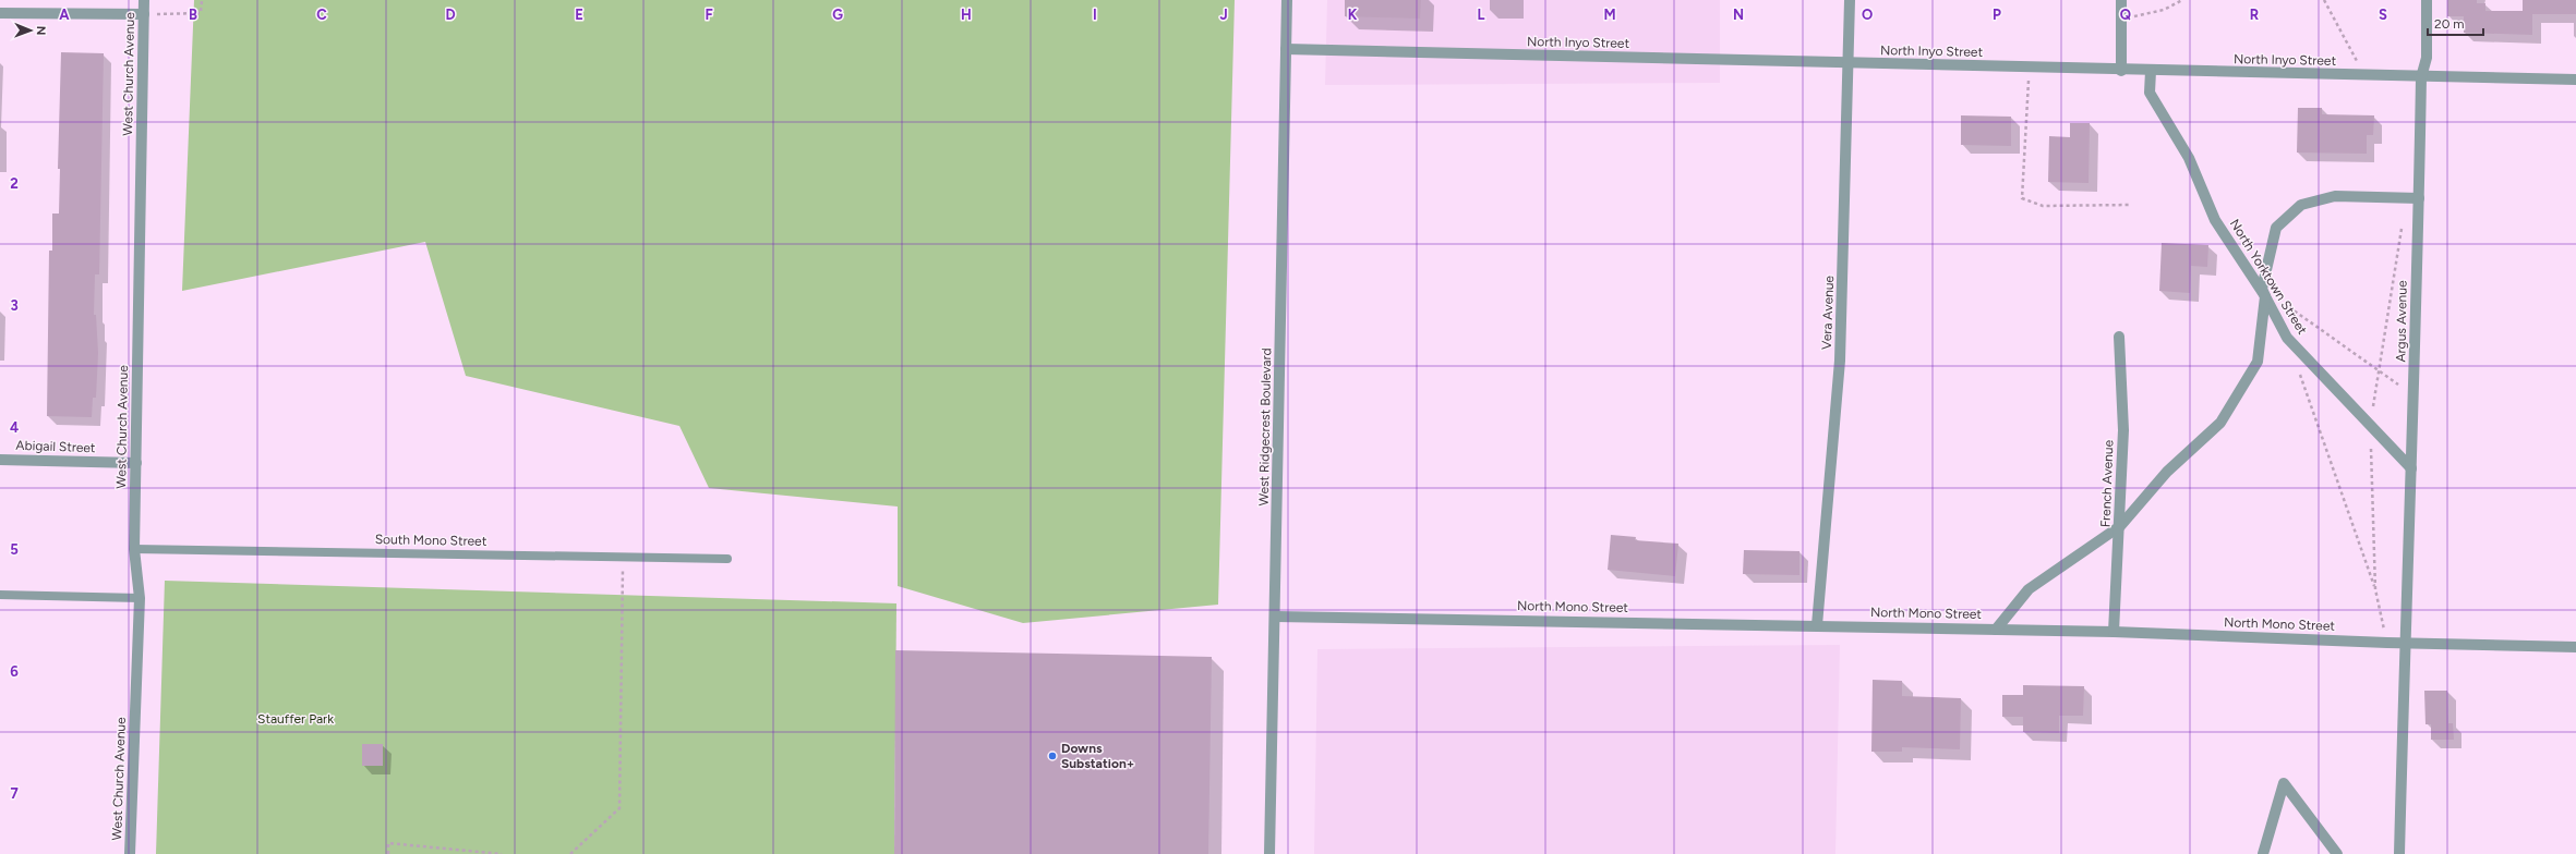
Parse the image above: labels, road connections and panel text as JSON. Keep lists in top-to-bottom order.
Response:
{
  "streets": {
    "street": [
      "North Inyo Street",
      "West Church Avenue",
      "North Yorktown Street",
      "Vera Avenue",
      "Argus Avenue",
      "West Ridgecrest Boulevard",
      "Abigail Street",
      "French Avenue",
      "North Mono Street"
    ],
    "lane": ["South Mono Street"]
  },
  "crossings": [
    ["North Inyo Street", "North Yorktown Street"],
    ["North Inyo Street", "Vera Avenue"],
    ["North Inyo Street", "Argus Avenue"],
    ["North Inyo Street", "West Ridgecrest Boulevard"],
    ["West Church Avenue", "Abigail Street"],
    ["West Church Avenue", "South Mono Street"],
    ["North Yorktown Street", "Argus Avenue"],
    ["Vera Avenue", "North Mono Street"],
    ["Argus Avenue", "North Mono Street"],
    ["West Ridgecrest Boulevard", "North Mono Street"],
    ["French Avenue", "North Mono Street"]
  ],
  "parks": ["Stauffer Park"],
  "places": ["Downs Substation+"],
  "scale_bar": "20 m",
  "north": "right",
  "grid": {
    "columns": [
      "A",
      "B",
      "C",
      "D",
      "E",
      "F",
      "G",
      "H",
      "I",
      "J",
      "K",
      "L",
      "M",
      "N",
      "O",
      "P",
      "Q",
      "R",
      "S"
    ],
    "rows": [
      "2",
      "3",
      "4",
      "5",
      "6",
      "7"
    ]
  }
}
